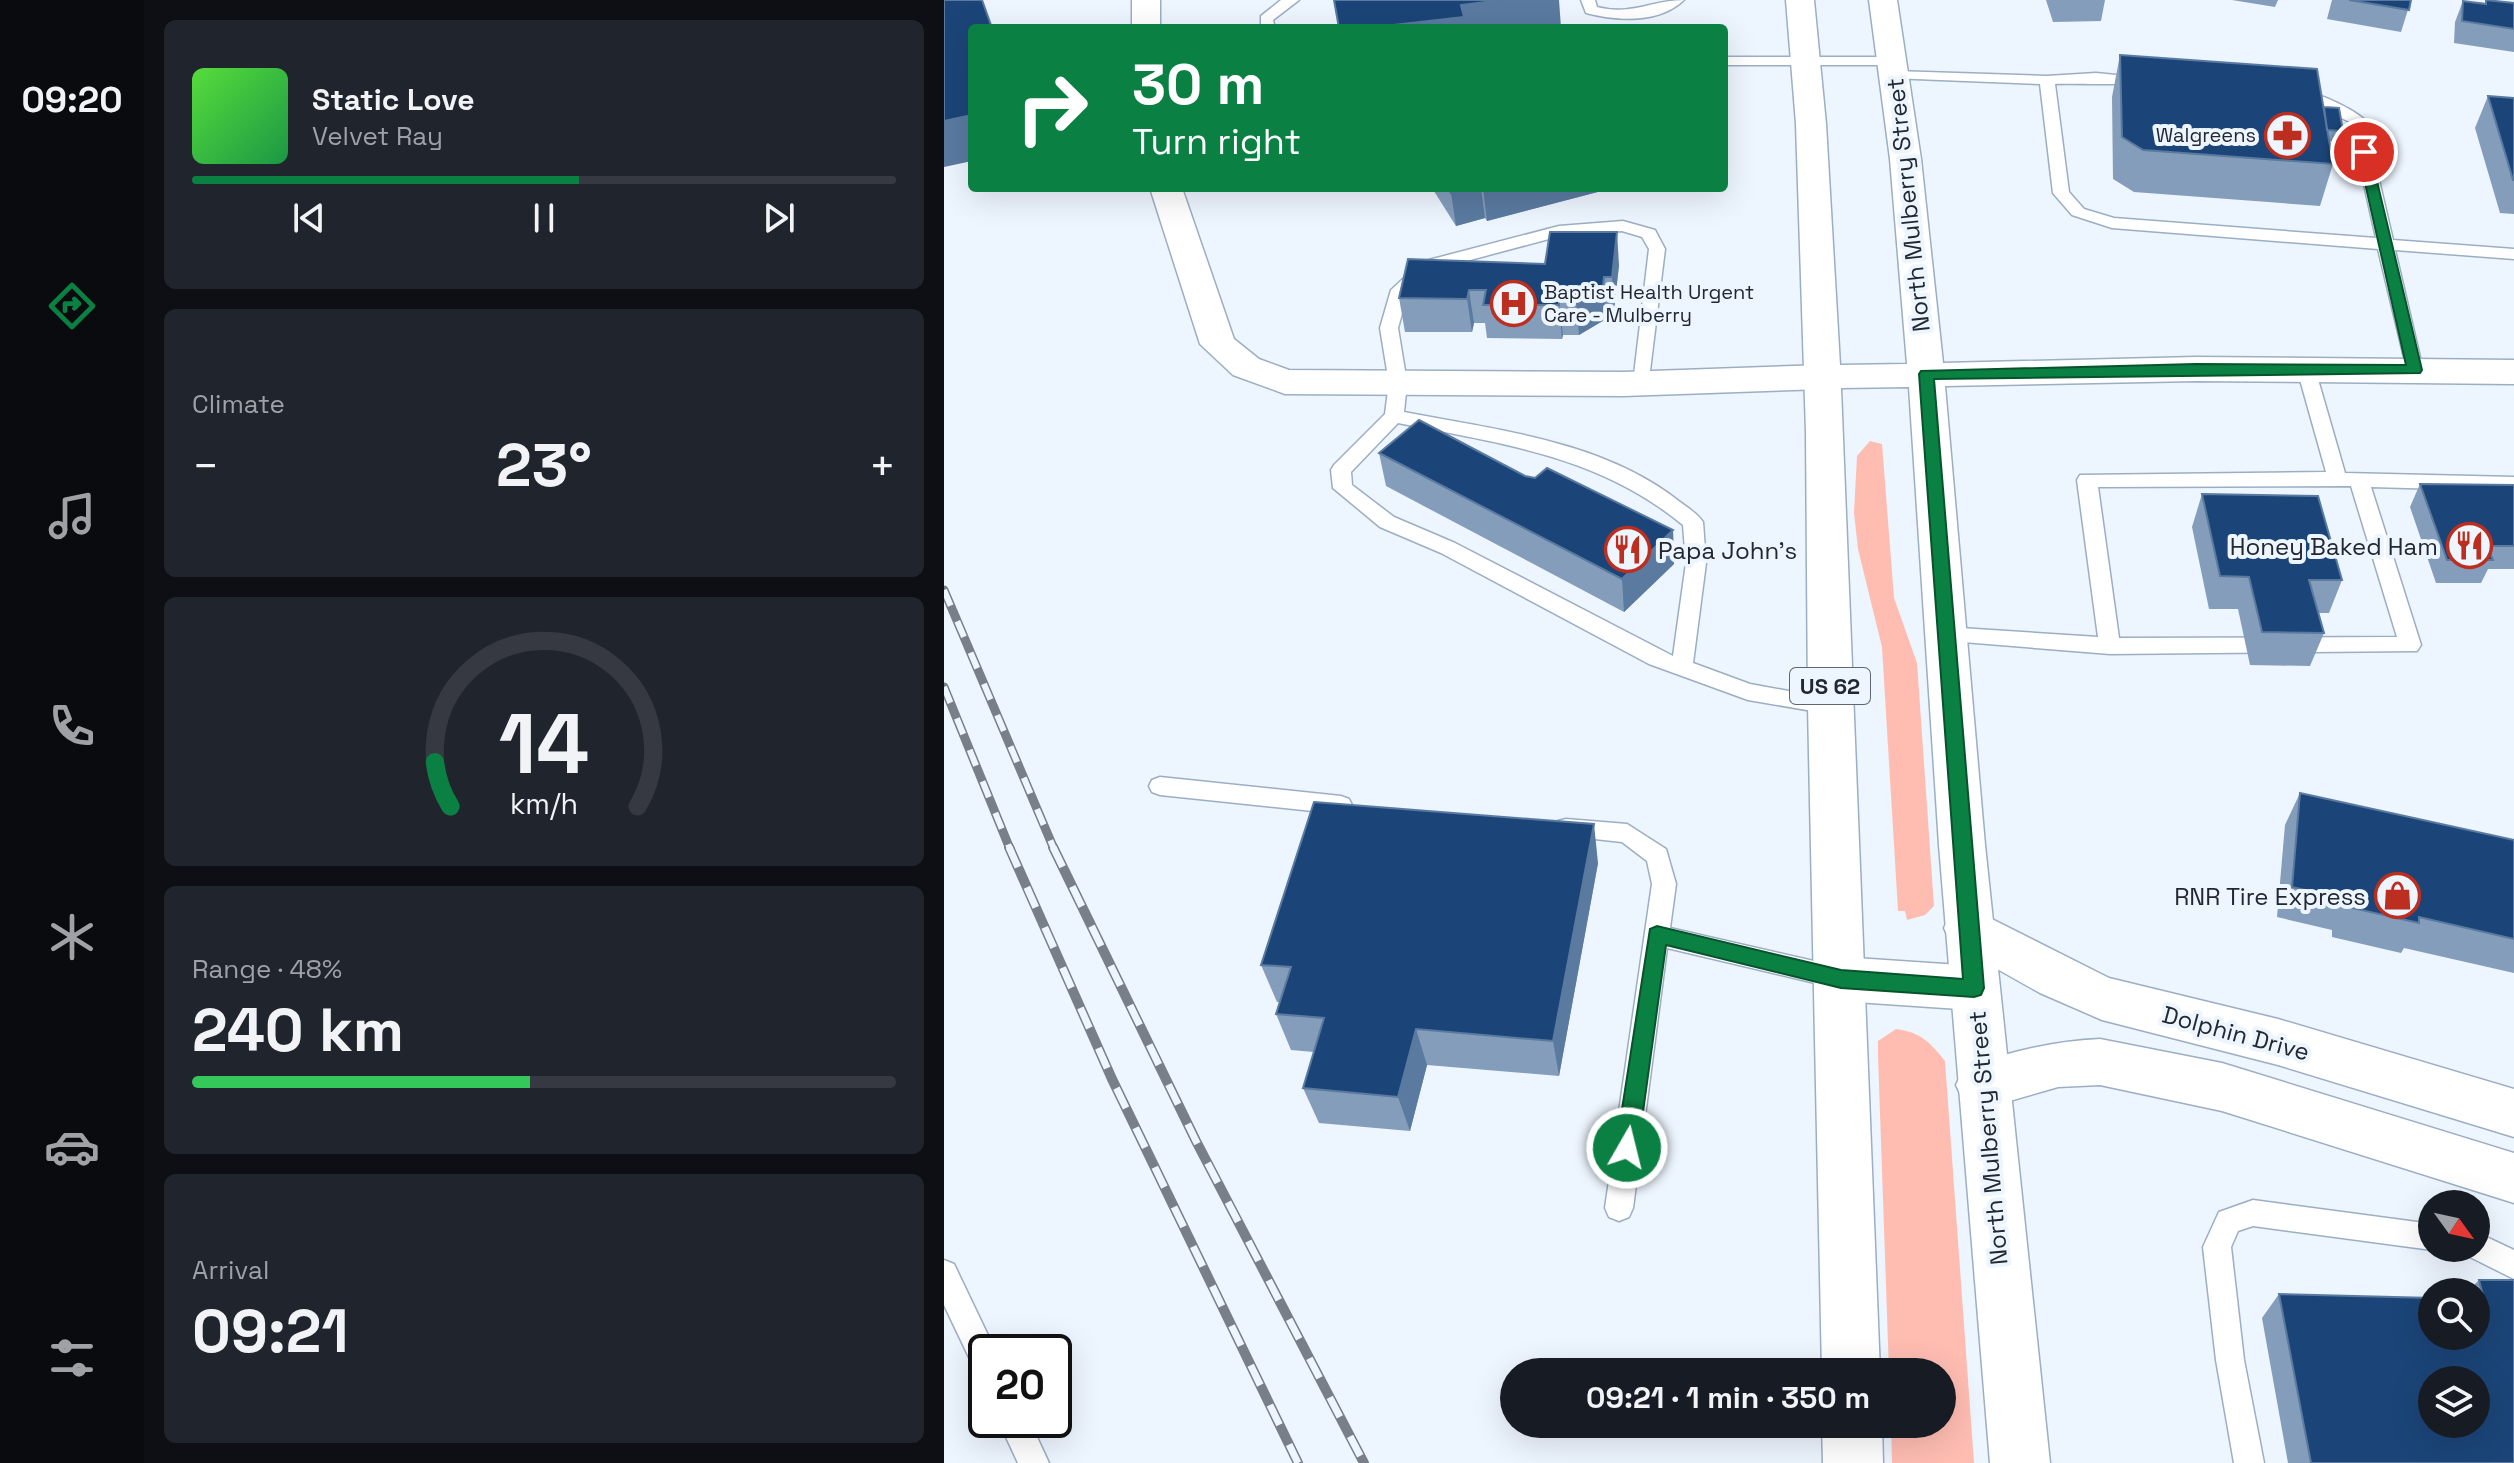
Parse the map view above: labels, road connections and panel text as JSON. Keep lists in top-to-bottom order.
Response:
{
  "streets": {
    "main road": ["North Mulberry Street", "US 62", "Dolphin Drive"]
  },
  "crossings": [
    ["North Mulberry Street", "Dolphin Drive"]
  ],
  "places": {
    "pharmacy": ["Walgreens"],
    "hospital": ["Baptist Health Urgent Care - Mulberry"],
    "restaurant": ["Honey Baked Ham", "Papa John's"],
    "shop": ["RNR Tire Express"]
  },
  "north": "bottom right",
  "page": {
    "tabs": "09:20",
    "turn": ["30 m", "Turn right"],
    "song": ["Static Love", "Velvet Ray"],
    "tile": [
      "Climate",
      ["Range · 48%", "240 km"],
      ["Arrival", "09:21"]
    ],
    "heat": ["−", "23°", "+"],
    "limit": "20",
    "trip": "09:21 · 1 min · 350 m",
    "gauge": ["14", "km/h"]
  }
}
